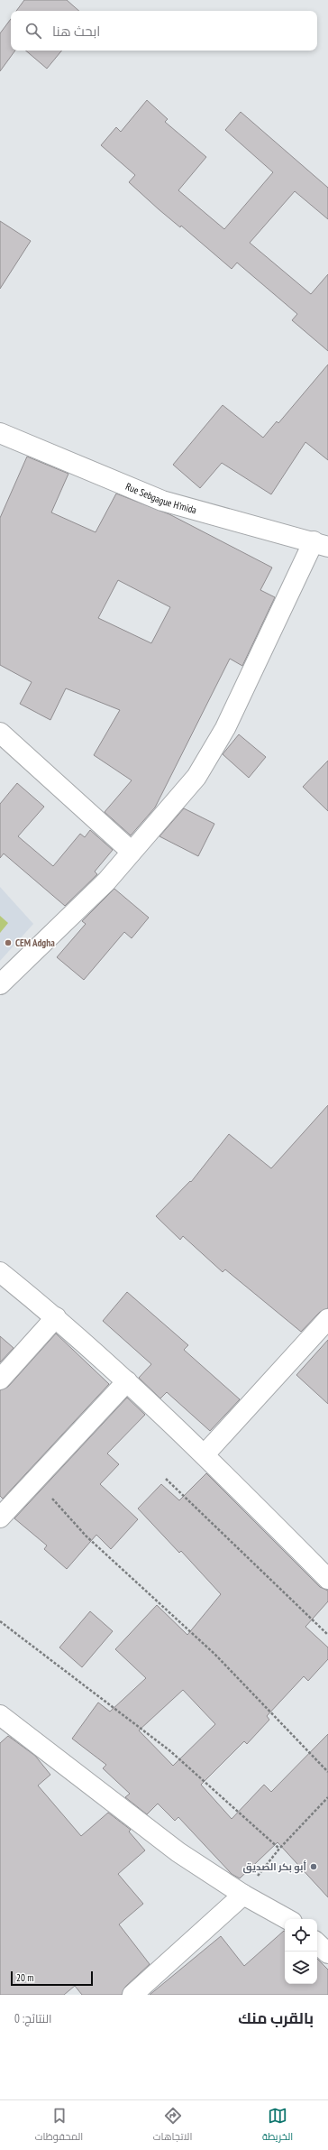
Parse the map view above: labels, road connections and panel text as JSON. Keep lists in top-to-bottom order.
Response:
{
  "streets": {
    "street": ["Rue Sebgague H'mida"]
  },
  "places": ["CEM Adgha", "أبو بكر الصديق"],
  "scale_bar": "20 m",
  "page": {
    "search": "ابحث هنا",
    "scale": "20 m",
    "heading": ["بالقرب منك", "النتائج: 0"],
    "nav": ["الخريطة", "الاتجاهات", "المحفوظات"]
  }
}
